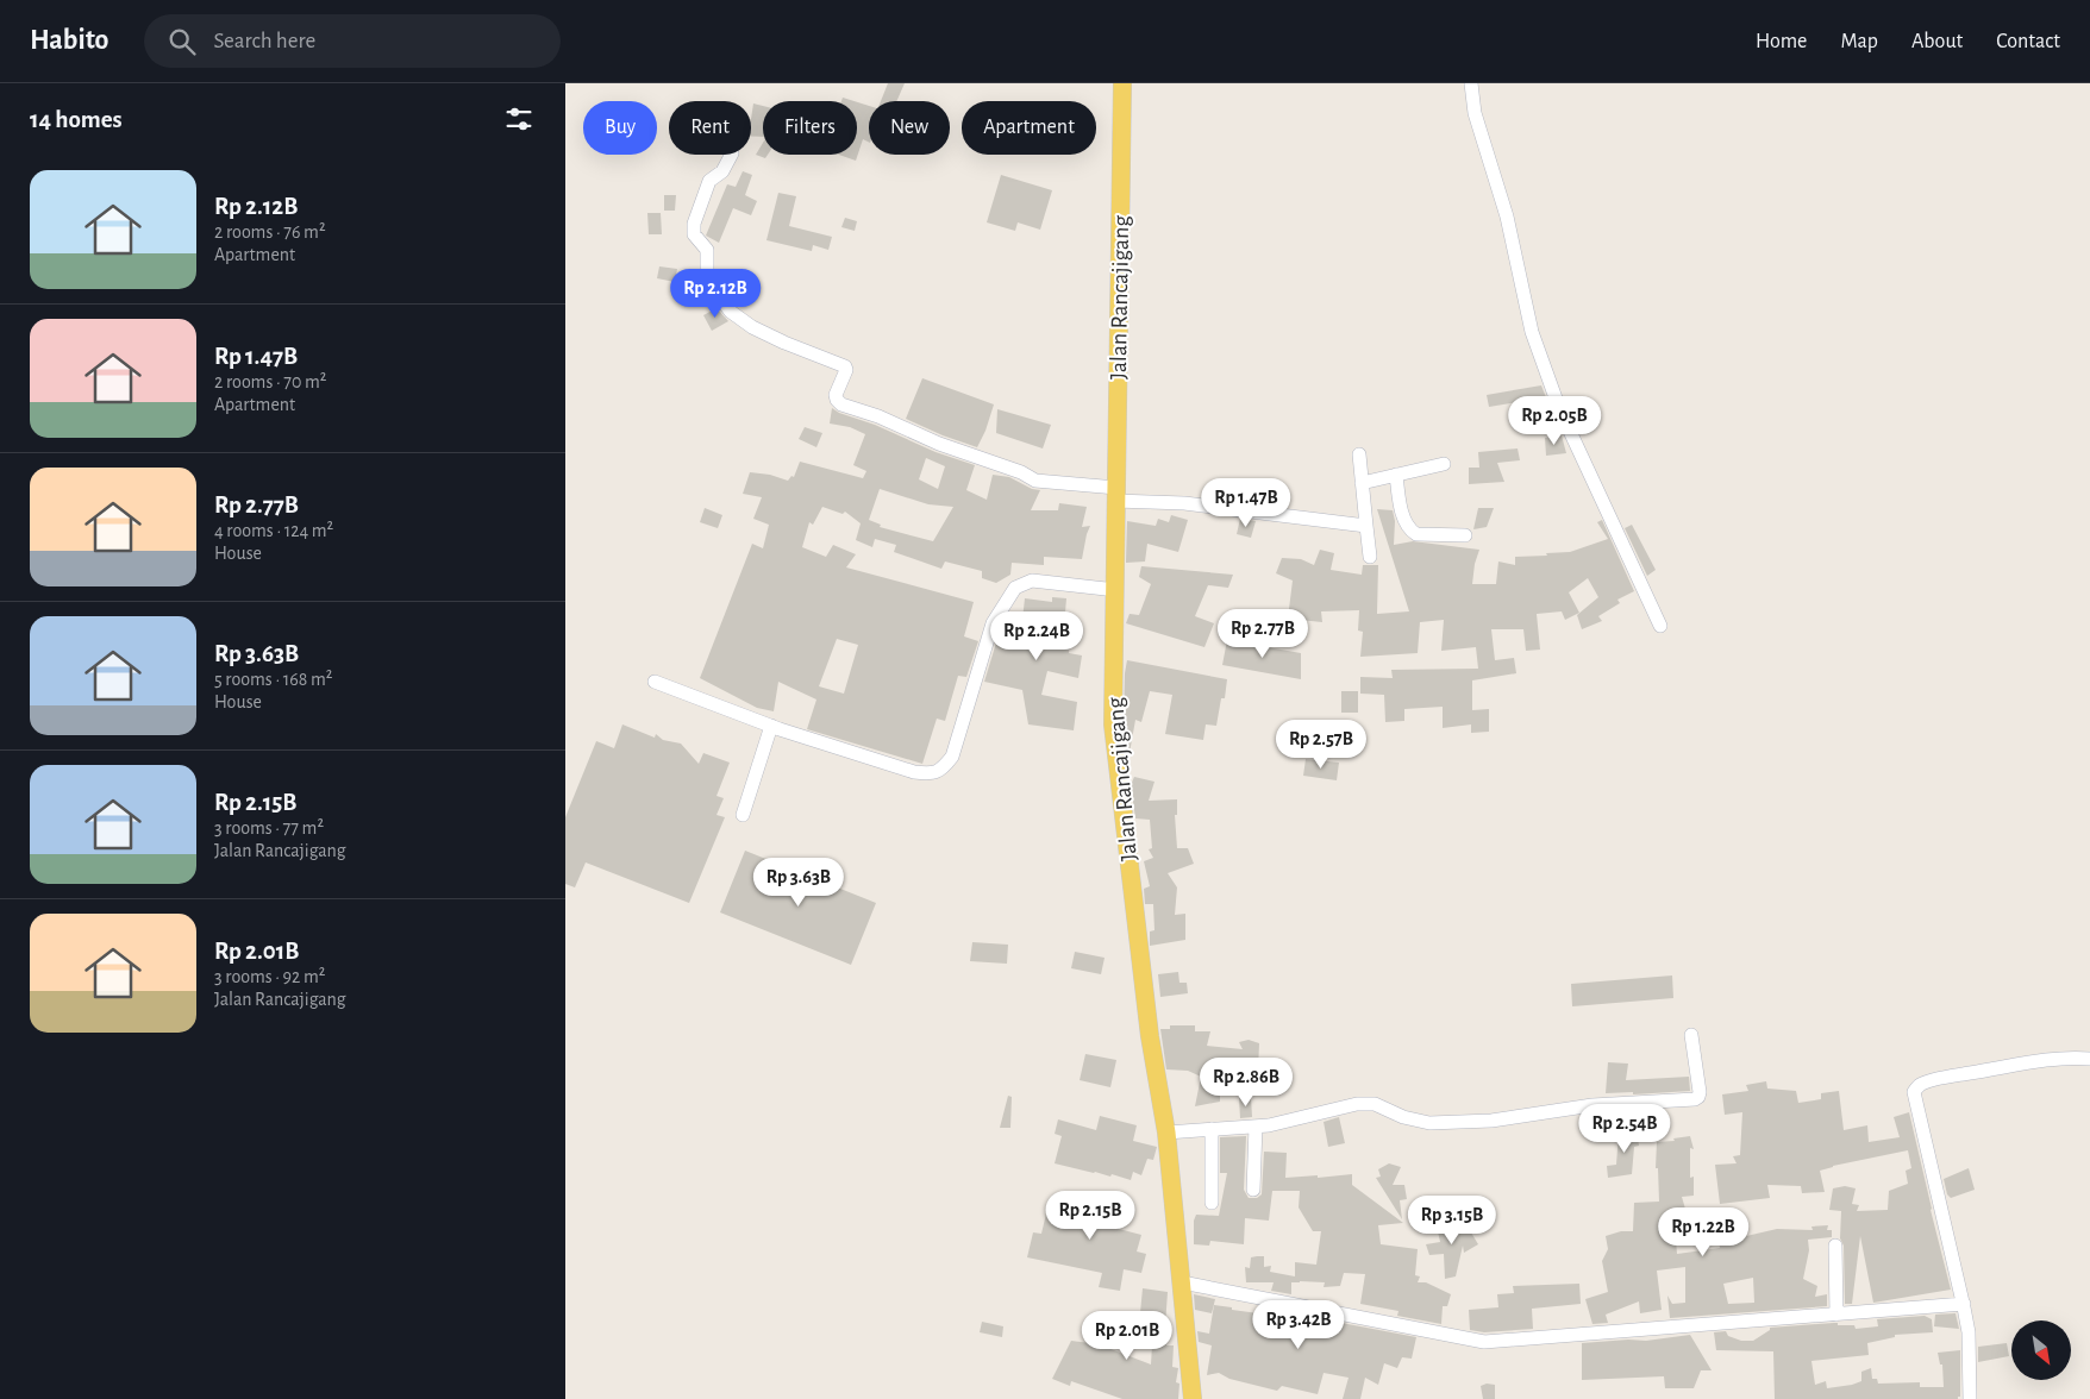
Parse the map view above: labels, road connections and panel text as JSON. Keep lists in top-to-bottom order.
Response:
{
  "streets": {
    "main road": ["Jalan Rancajigang"]
  },
  "north": "bottom right",
  "page": {
    "header": "Habito",
    "search": "Search here",
    "nav": [
      "Home",
      "Map",
      "About",
      "Contact"
    ],
    "heading": "14 homes",
    "chip": [
      "Buy",
      "Rent",
      "Filters",
      "New",
      "Apartment"
    ],
    "list": [
      {
        "name": "Rp 2.12B",
        "note": "2 rooms · 76 m² · Apartment"
      },
      {
        "name": "Rp 1.47B",
        "note": "2 rooms · 70 m² · Apartment"
      },
      {
        "name": "Rp 2.77B",
        "note": "4 rooms · 124 m² · House"
      },
      {
        "name": "Rp 3.63B",
        "note": "5 rooms · 168 m² · House"
      },
      {
        "name": "Rp 2.15B",
        "note": "3 rooms · 77 m² · Jalan Rancajigang"
      },
      {
        "name": "Rp 2.01B",
        "note": "3 rooms · 92 m² · Jalan Rancajigang"
      }
    ],
    "price": [
      "Rp 2.12B",
      "Rp 2.05B",
      "Rp 1.47B",
      "Rp 2.77B",
      "Rp 2.24B",
      "Rp 2.57B",
      "Rp 3.63B",
      "Rp 2.86B",
      "Rp 2.54B",
      "Rp 2.15B",
      "Rp 3.15B",
      "Rp 1.22B",
      "Rp 3.42B",
      "Rp 2.01B"
    ]
  }
}
